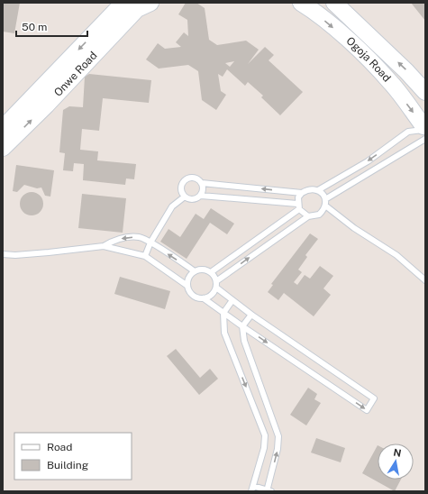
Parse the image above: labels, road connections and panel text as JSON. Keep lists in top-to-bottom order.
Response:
{
  "streets": {
    "main road": ["Ogoja Road", "Onwe Road"]
  },
  "legend": ["Road", "Building"],
  "scale_bar": "50 m",
  "north": "top"
}
